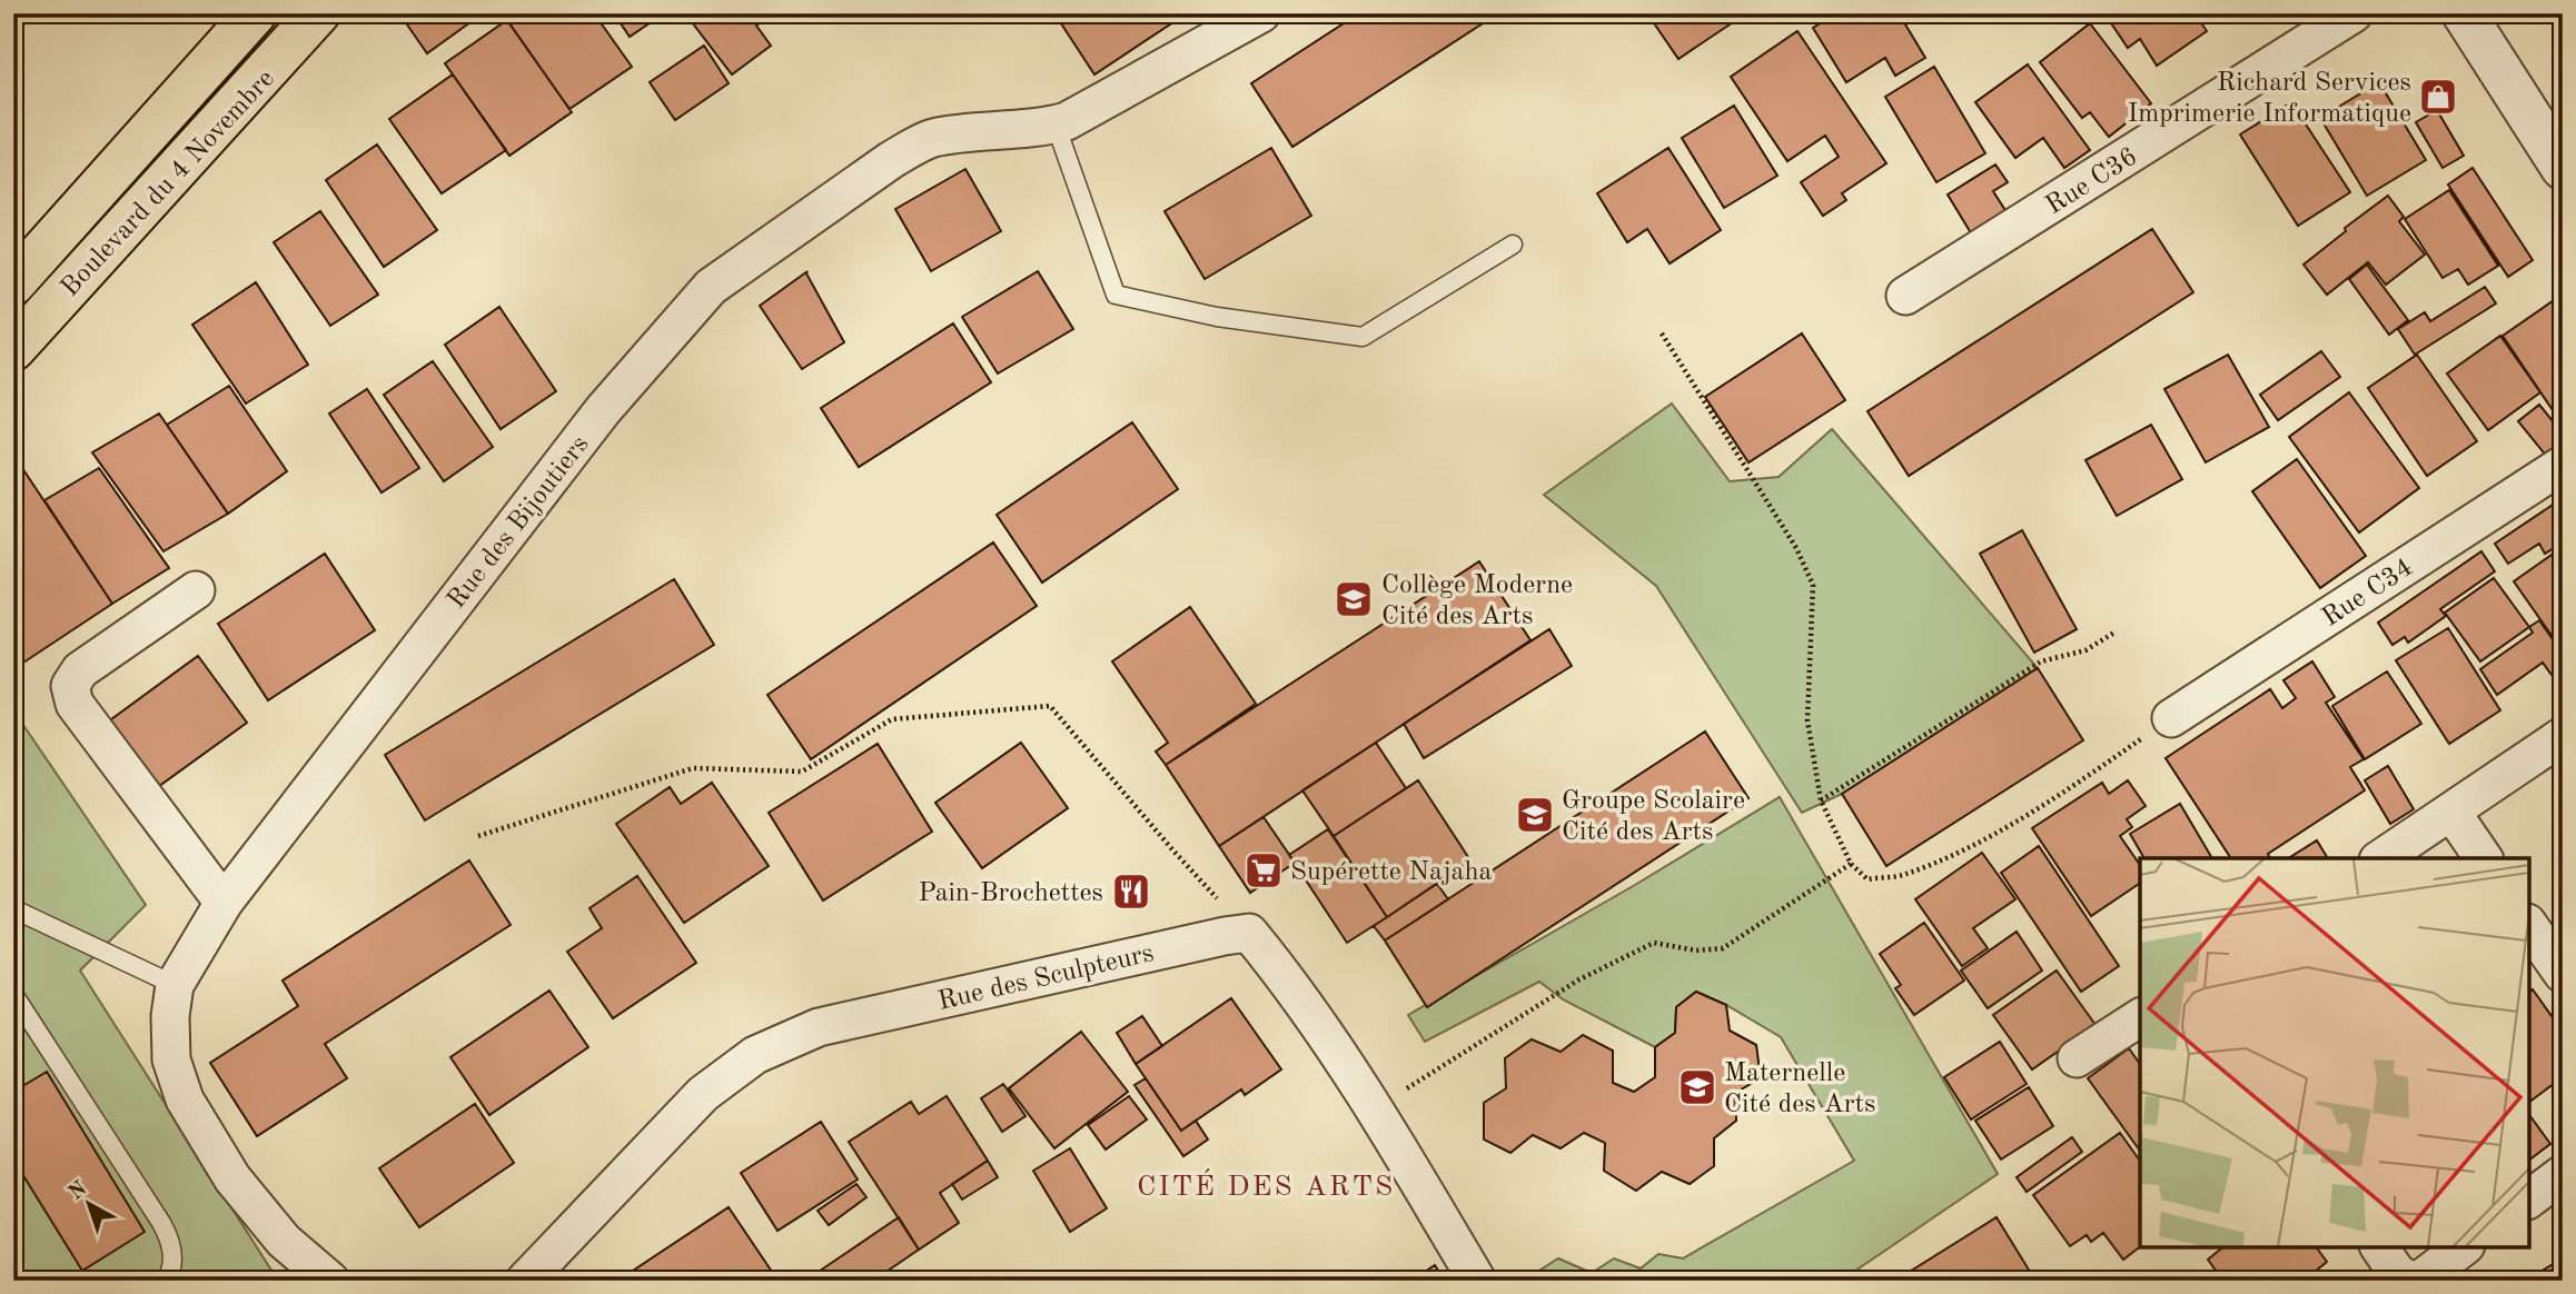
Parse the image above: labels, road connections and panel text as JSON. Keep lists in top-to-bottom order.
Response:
{
  "streets": {
    "main road": ["Boulevard du 4 Novembre"],
    "street": [
      "Rue C36",
      "Rue des Bijoutiers",
      "Rue C34",
      "Rue des Sculpteurs"
    ]
  },
  "districts": ["CITÉ DES ARTS"],
  "places": {
    "shop": ["Richard Services Imprimerie Informatique"],
    "school or university": ["Collège Moderne Cité des Arts", "Groupe Scolaire Cité des Arts", "Maternelle Cité des Arts"],
    "supermarket": ["Supérette Najaha"],
    "restaurant": ["Pain-Brochettes"]
  },
  "north": "top left"
}
